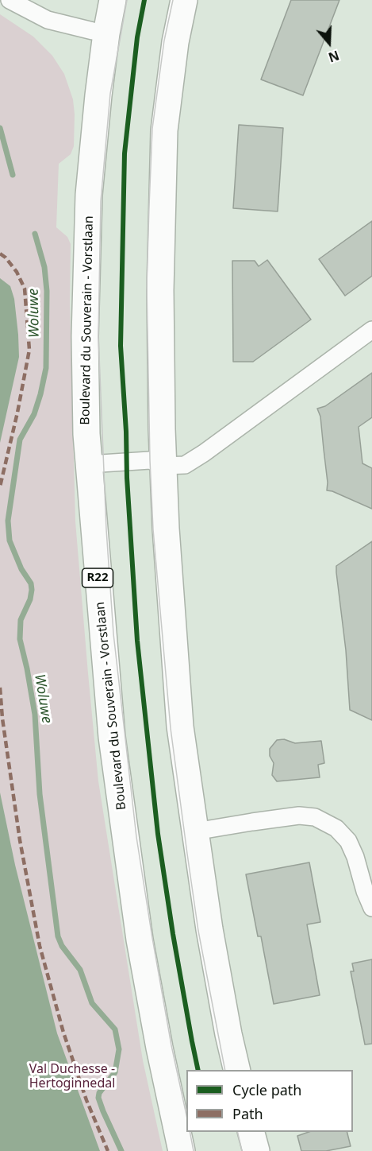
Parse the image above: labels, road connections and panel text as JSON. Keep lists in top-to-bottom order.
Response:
{
  "streets": {
    "main road": ["Boulevard du Souverain - Vorstlaan", "R22"]
  },
  "water": ["Woluwe"],
  "parks": ["Val Duchesse - Hertoginnedal"],
  "legend": ["Cycle path", "Path"],
  "north": "bottom"
}
